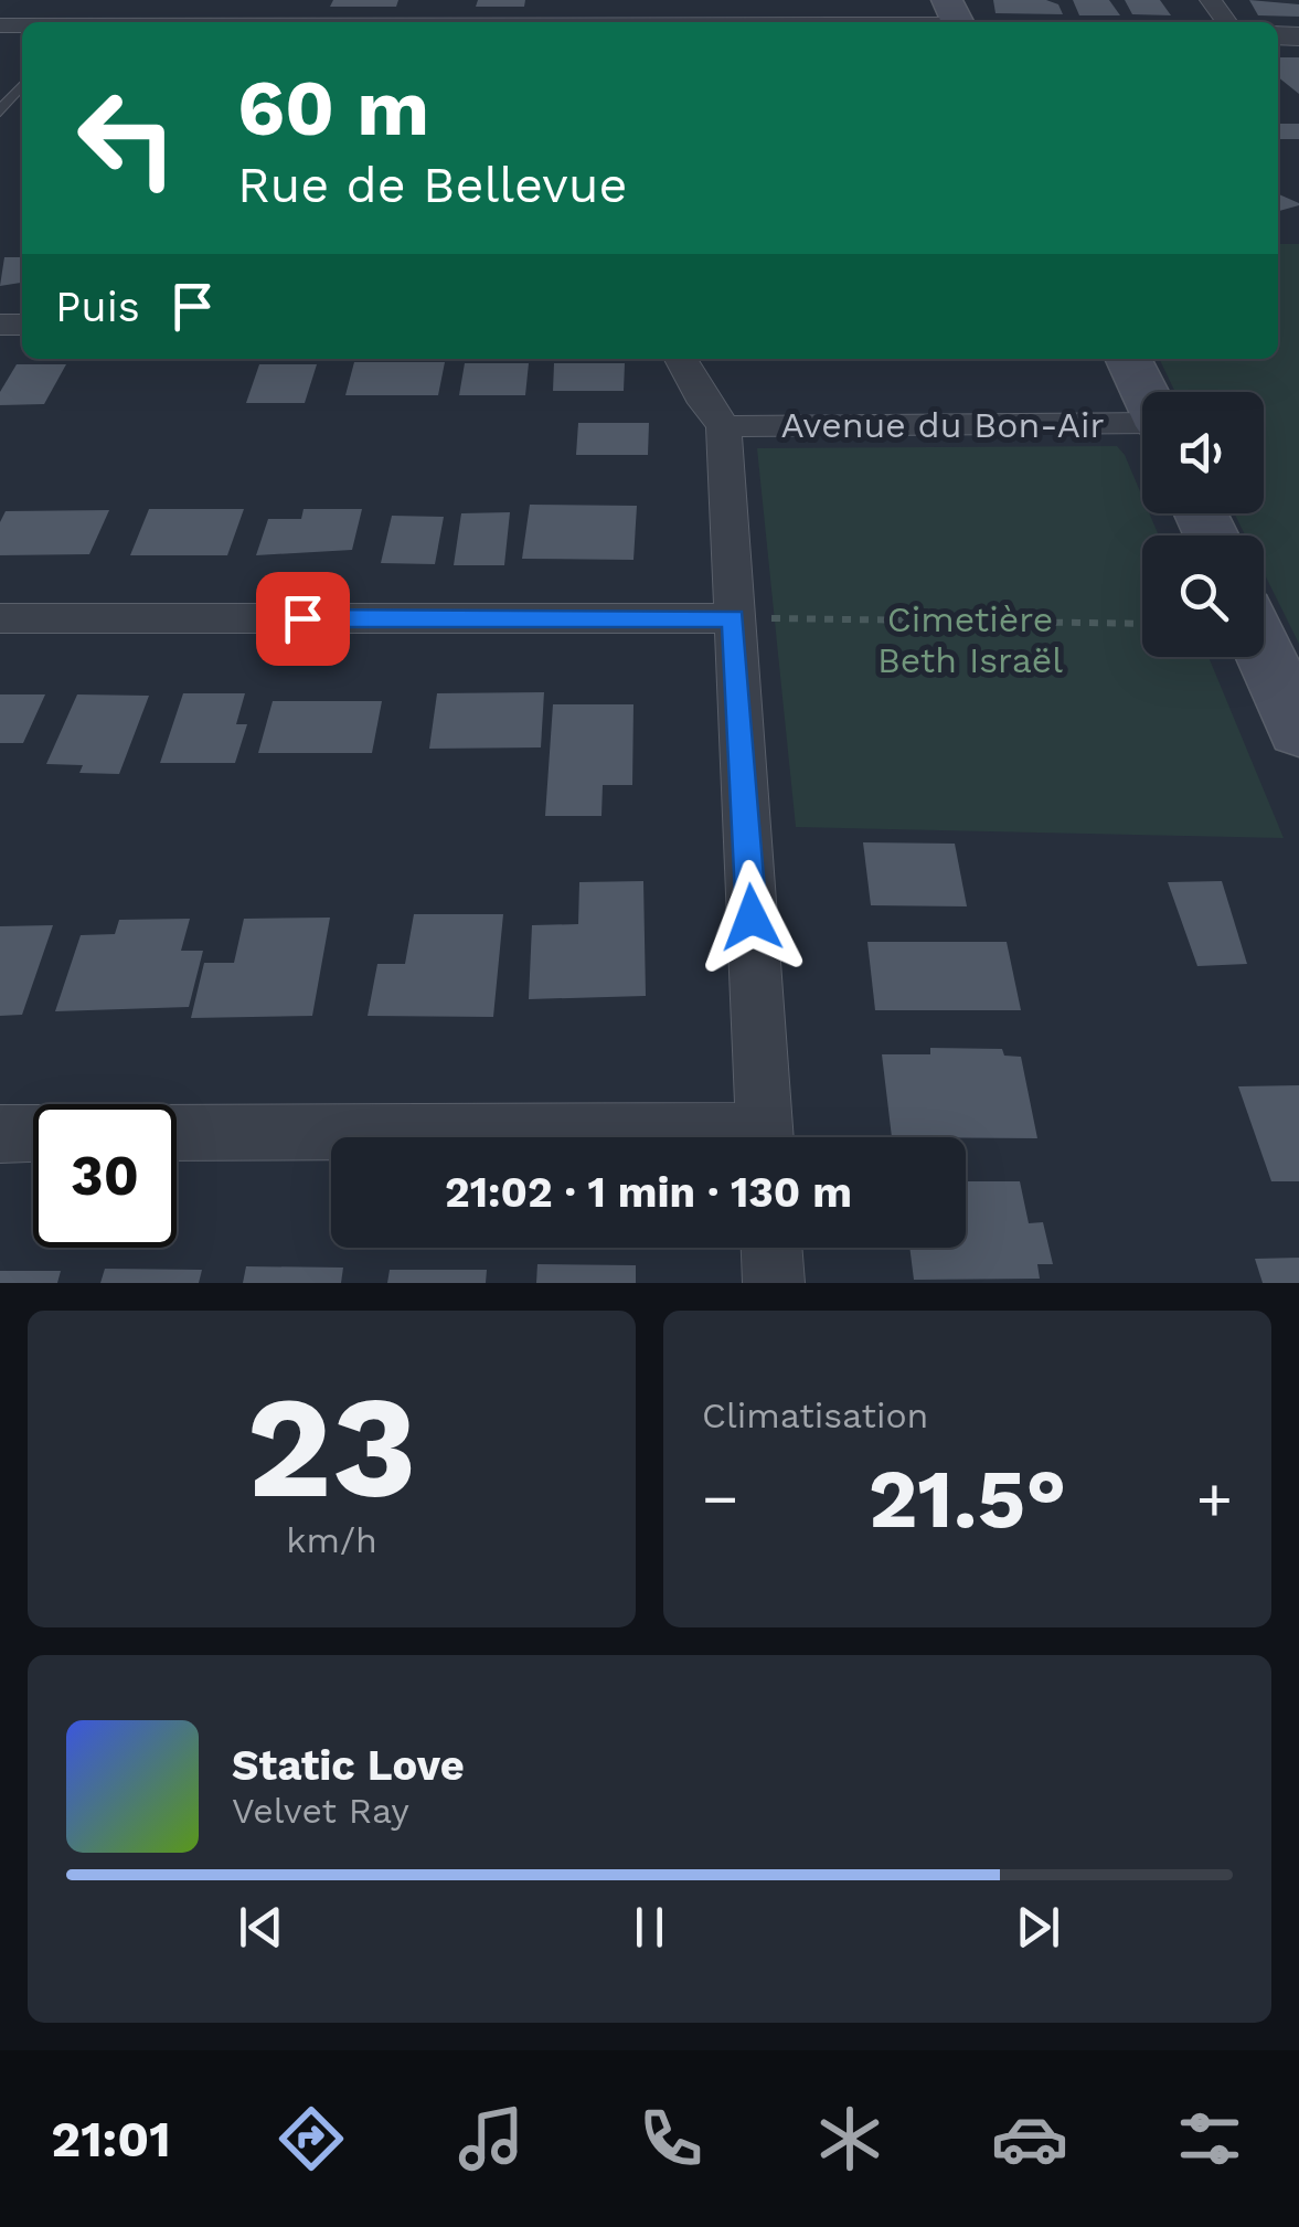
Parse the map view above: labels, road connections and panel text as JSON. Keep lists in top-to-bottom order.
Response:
{
  "streets": {
    "street": ["Avenue du Bon-Air"]
  },
  "parks": ["Cimetière Beth Israël"],
  "page": {
    "turn": ["60 m", "Rue de Bellevue"],
    "then": "Puis",
    "limit": "30",
    "trip": "21:02 · 1 min · 130 m",
    "tile": [
      ["23", "km/h"],
      "Climatisation"
    ],
    "heat": ["−", "21.5°", "+"],
    "song": ["Static Love", "Velvet Ray"],
    "tabs": "21:01"
  }
}
